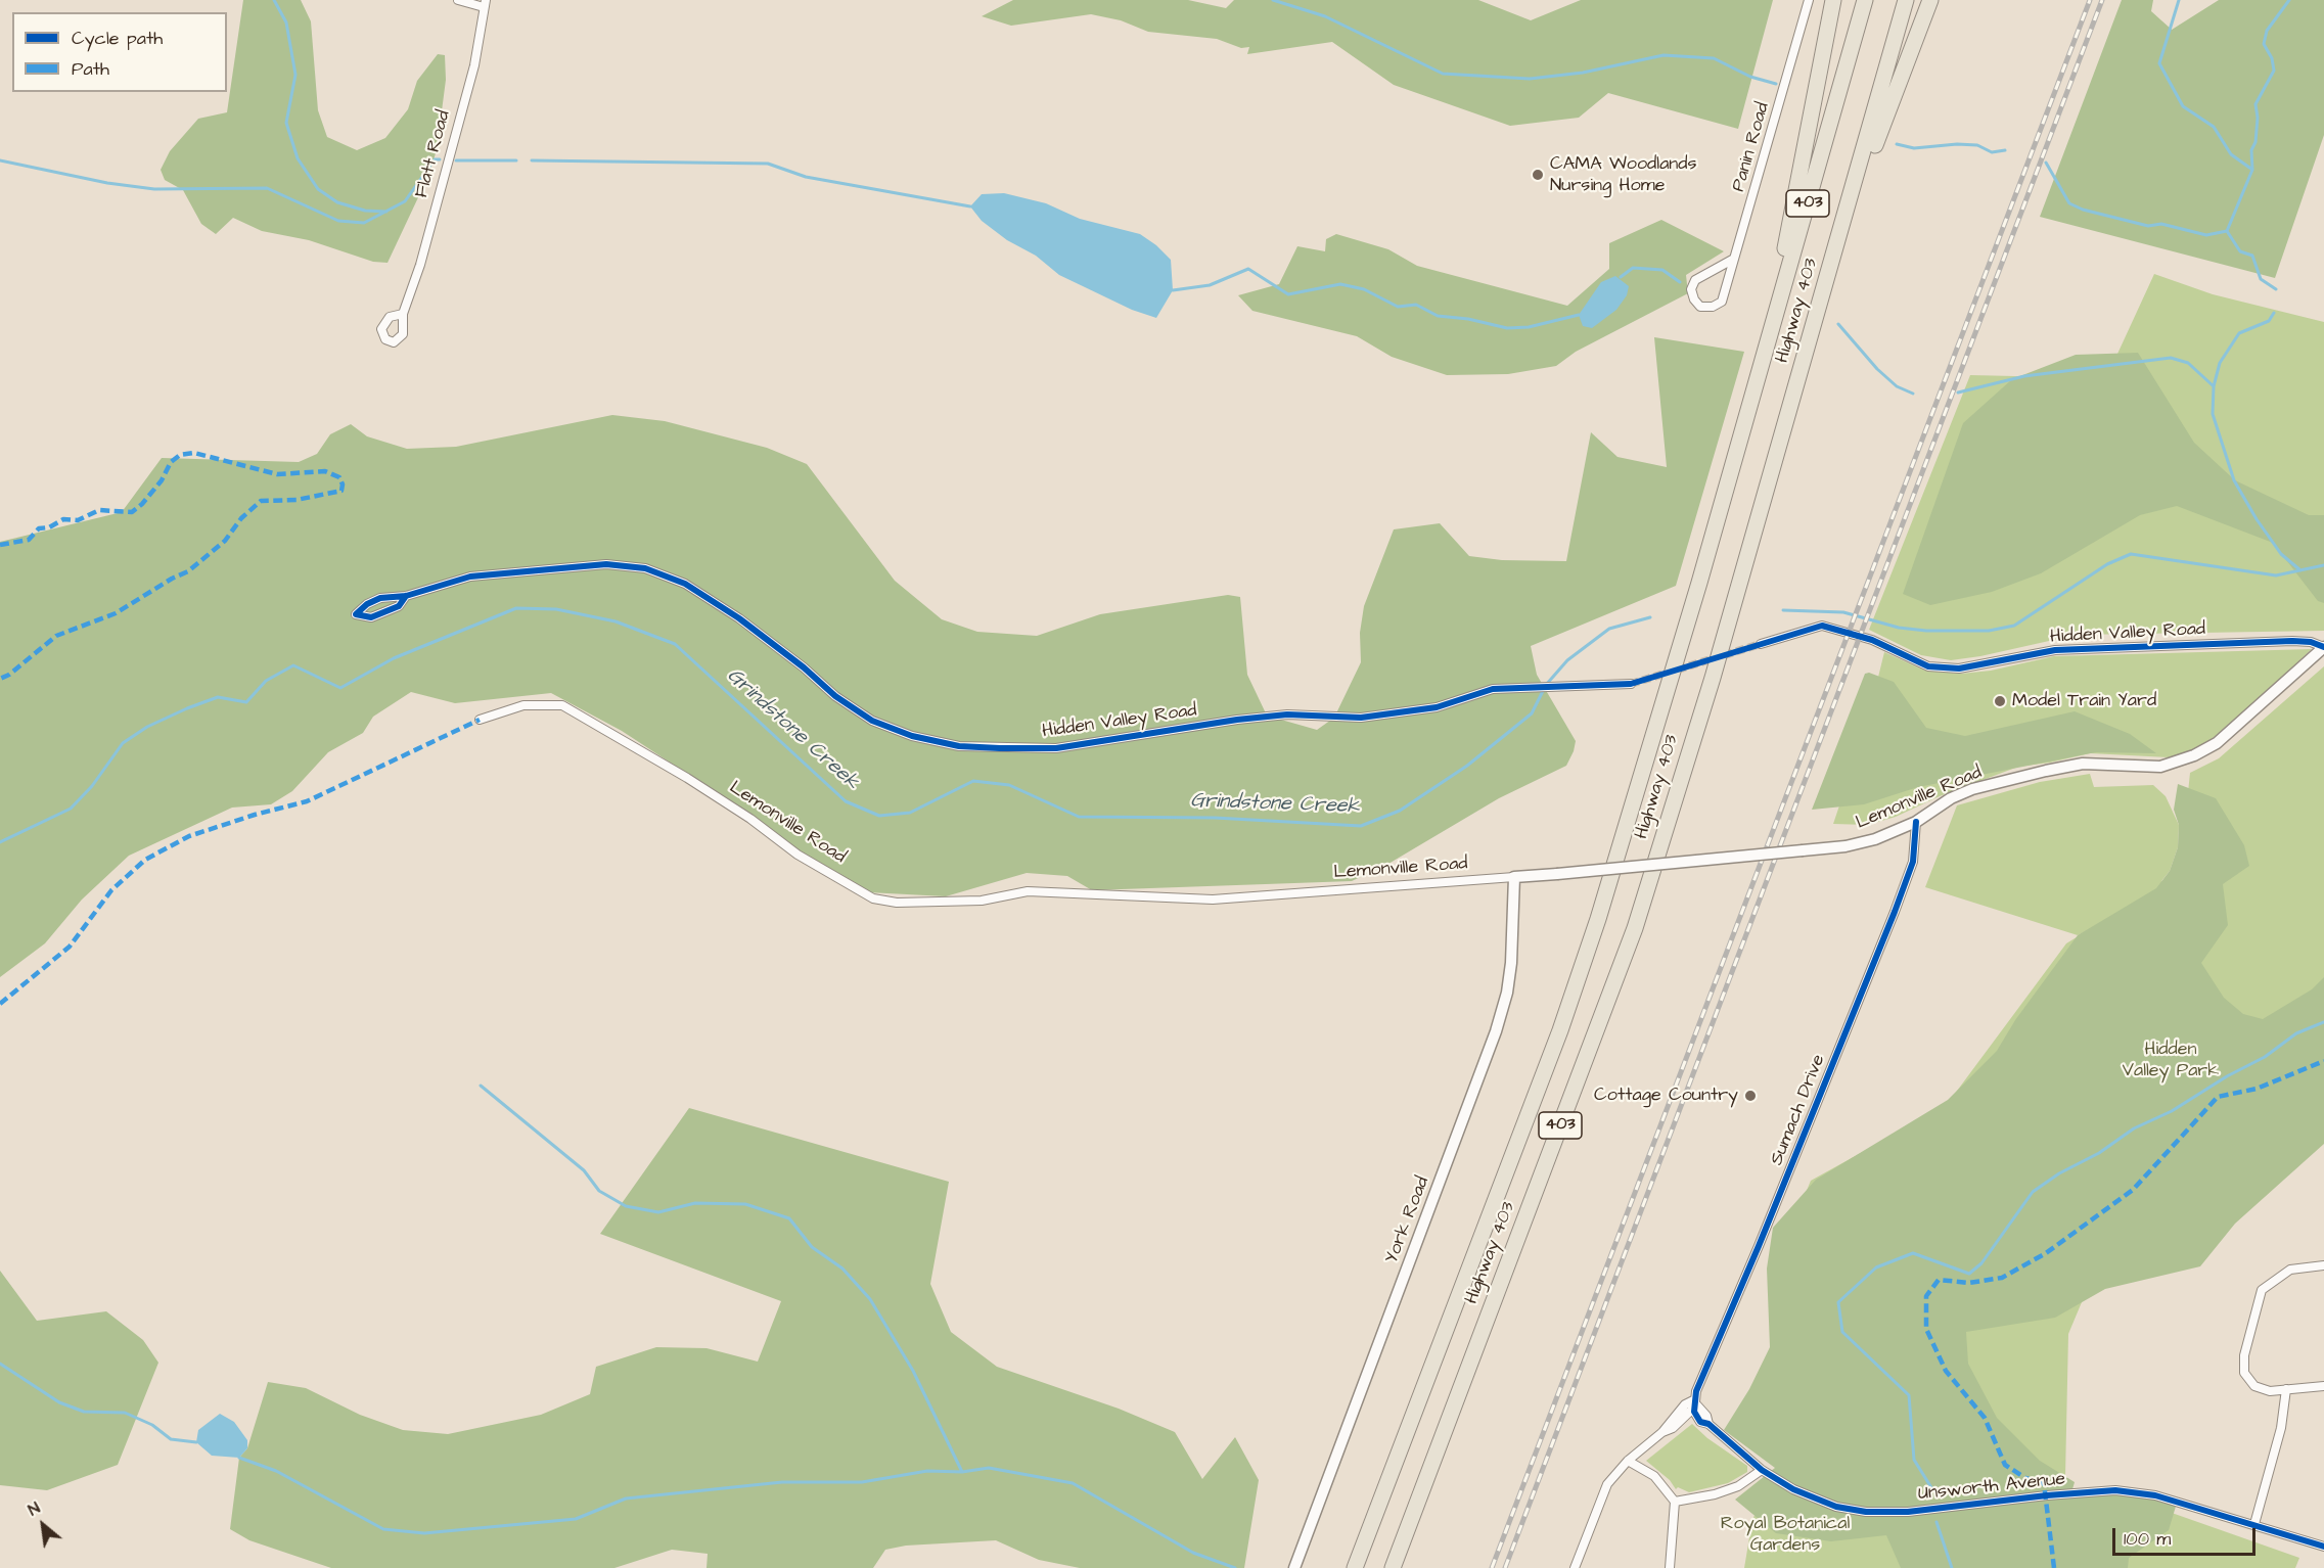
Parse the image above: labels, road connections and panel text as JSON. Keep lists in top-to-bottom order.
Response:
{
  "streets": {
    "highway": ["403", "Highway 403"],
    "street": [
      "Panin Road",
      "Flatt Road",
      "Hidden Valley Road",
      "Lemonville Road",
      "Sumach Drive",
      "York Road",
      "Unsworth Avenue"
    ]
  },
  "crossings": [
    ["Hidden Valley Road", "Lemonville Road"],
    ["Lemonville Road", "Sumach Drive"],
    ["Lemonville Road", "York Road"],
    ["Sumach Drive", "Unsworth Avenue"]
  ],
  "water": ["Grindstone Creek"],
  "parks": ["Hidden Valley Park", "Royal Botanical Gardens"],
  "places": ["CAMA Woodlands Nursing Home", "Model Train Yard", "Cottage Country"],
  "legend": ["Cycle path", "Path"],
  "scale_bar": "100 m",
  "north": "top left"
}
